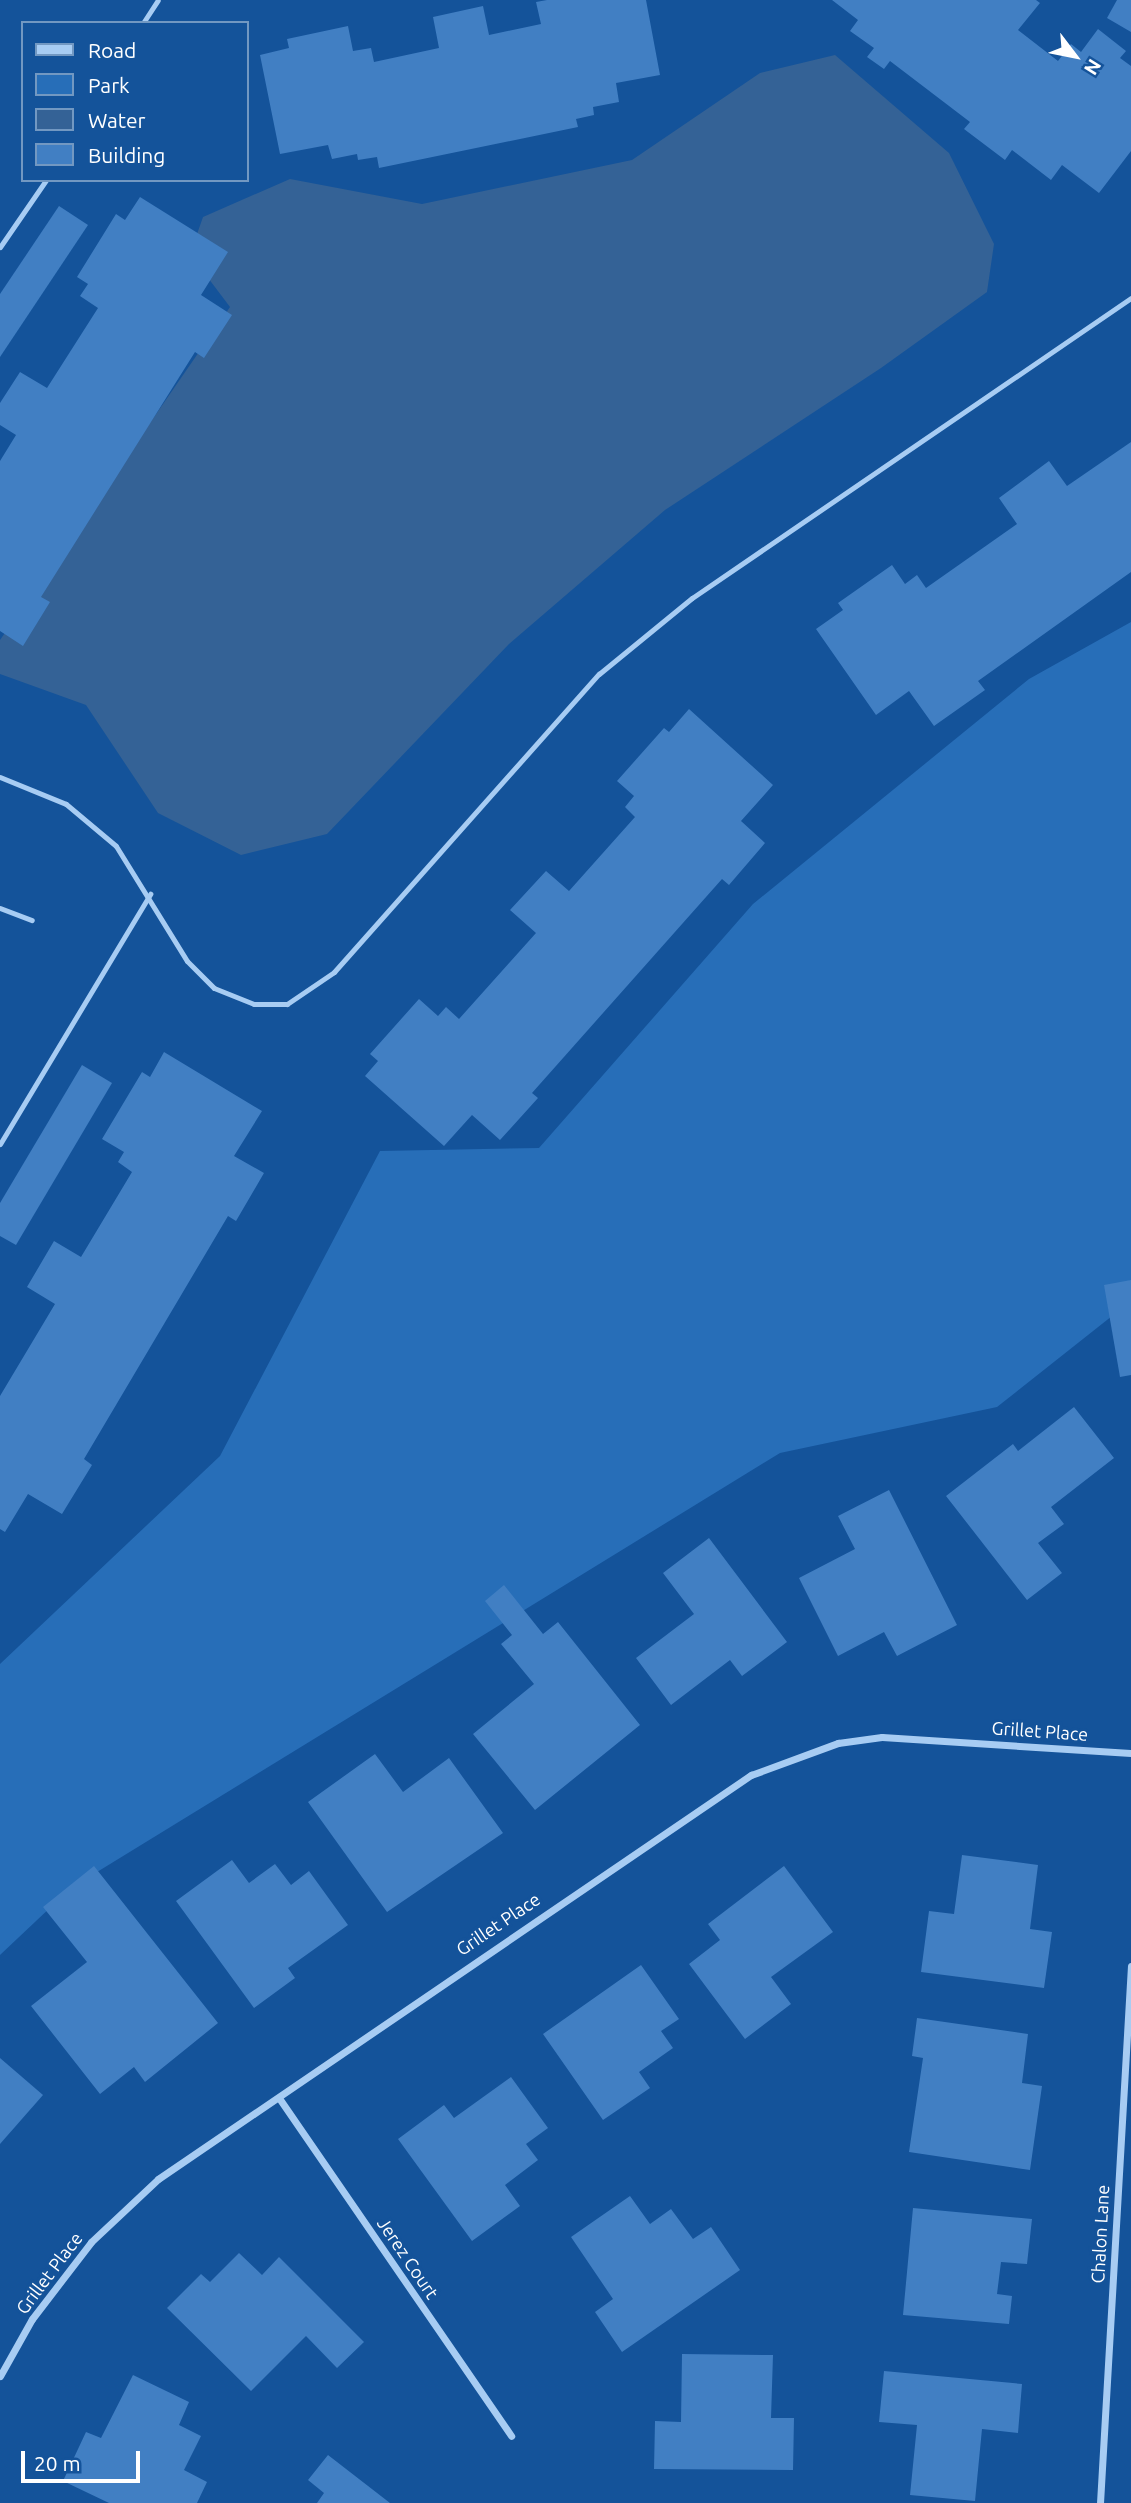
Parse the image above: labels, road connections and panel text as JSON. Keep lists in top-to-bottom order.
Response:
{
  "streets": {
    "street": ["Grillet Place", "Chalon Lane", "Jerez Court"]
  },
  "crossings": [
    ["Grillet Place", "Jerez Court"]
  ],
  "legend": [
    "Road",
    "Park",
    "Water",
    "Building"
  ],
  "scale_bar": "20 m",
  "north": "bottom right"
}
